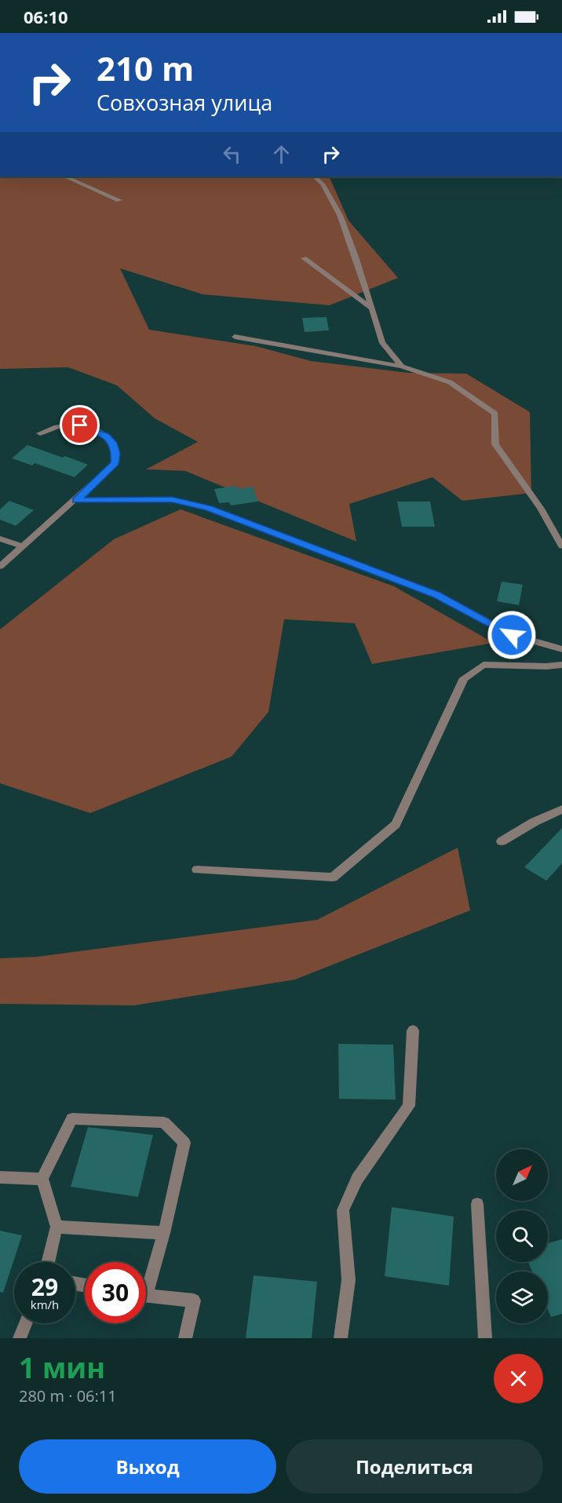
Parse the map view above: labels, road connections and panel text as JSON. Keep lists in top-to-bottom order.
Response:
{
  "north": "top right",
  "page": {
    "status": "06:10",
    "turn": ["210 m", "Совхозная улица"],
    "speed": "29 km/h",
    "limit": "30",
    "heading": ["1 мин", "280 m · 06:11"],
    "buttons": ["Выход", "Поделиться"]
  }
}
